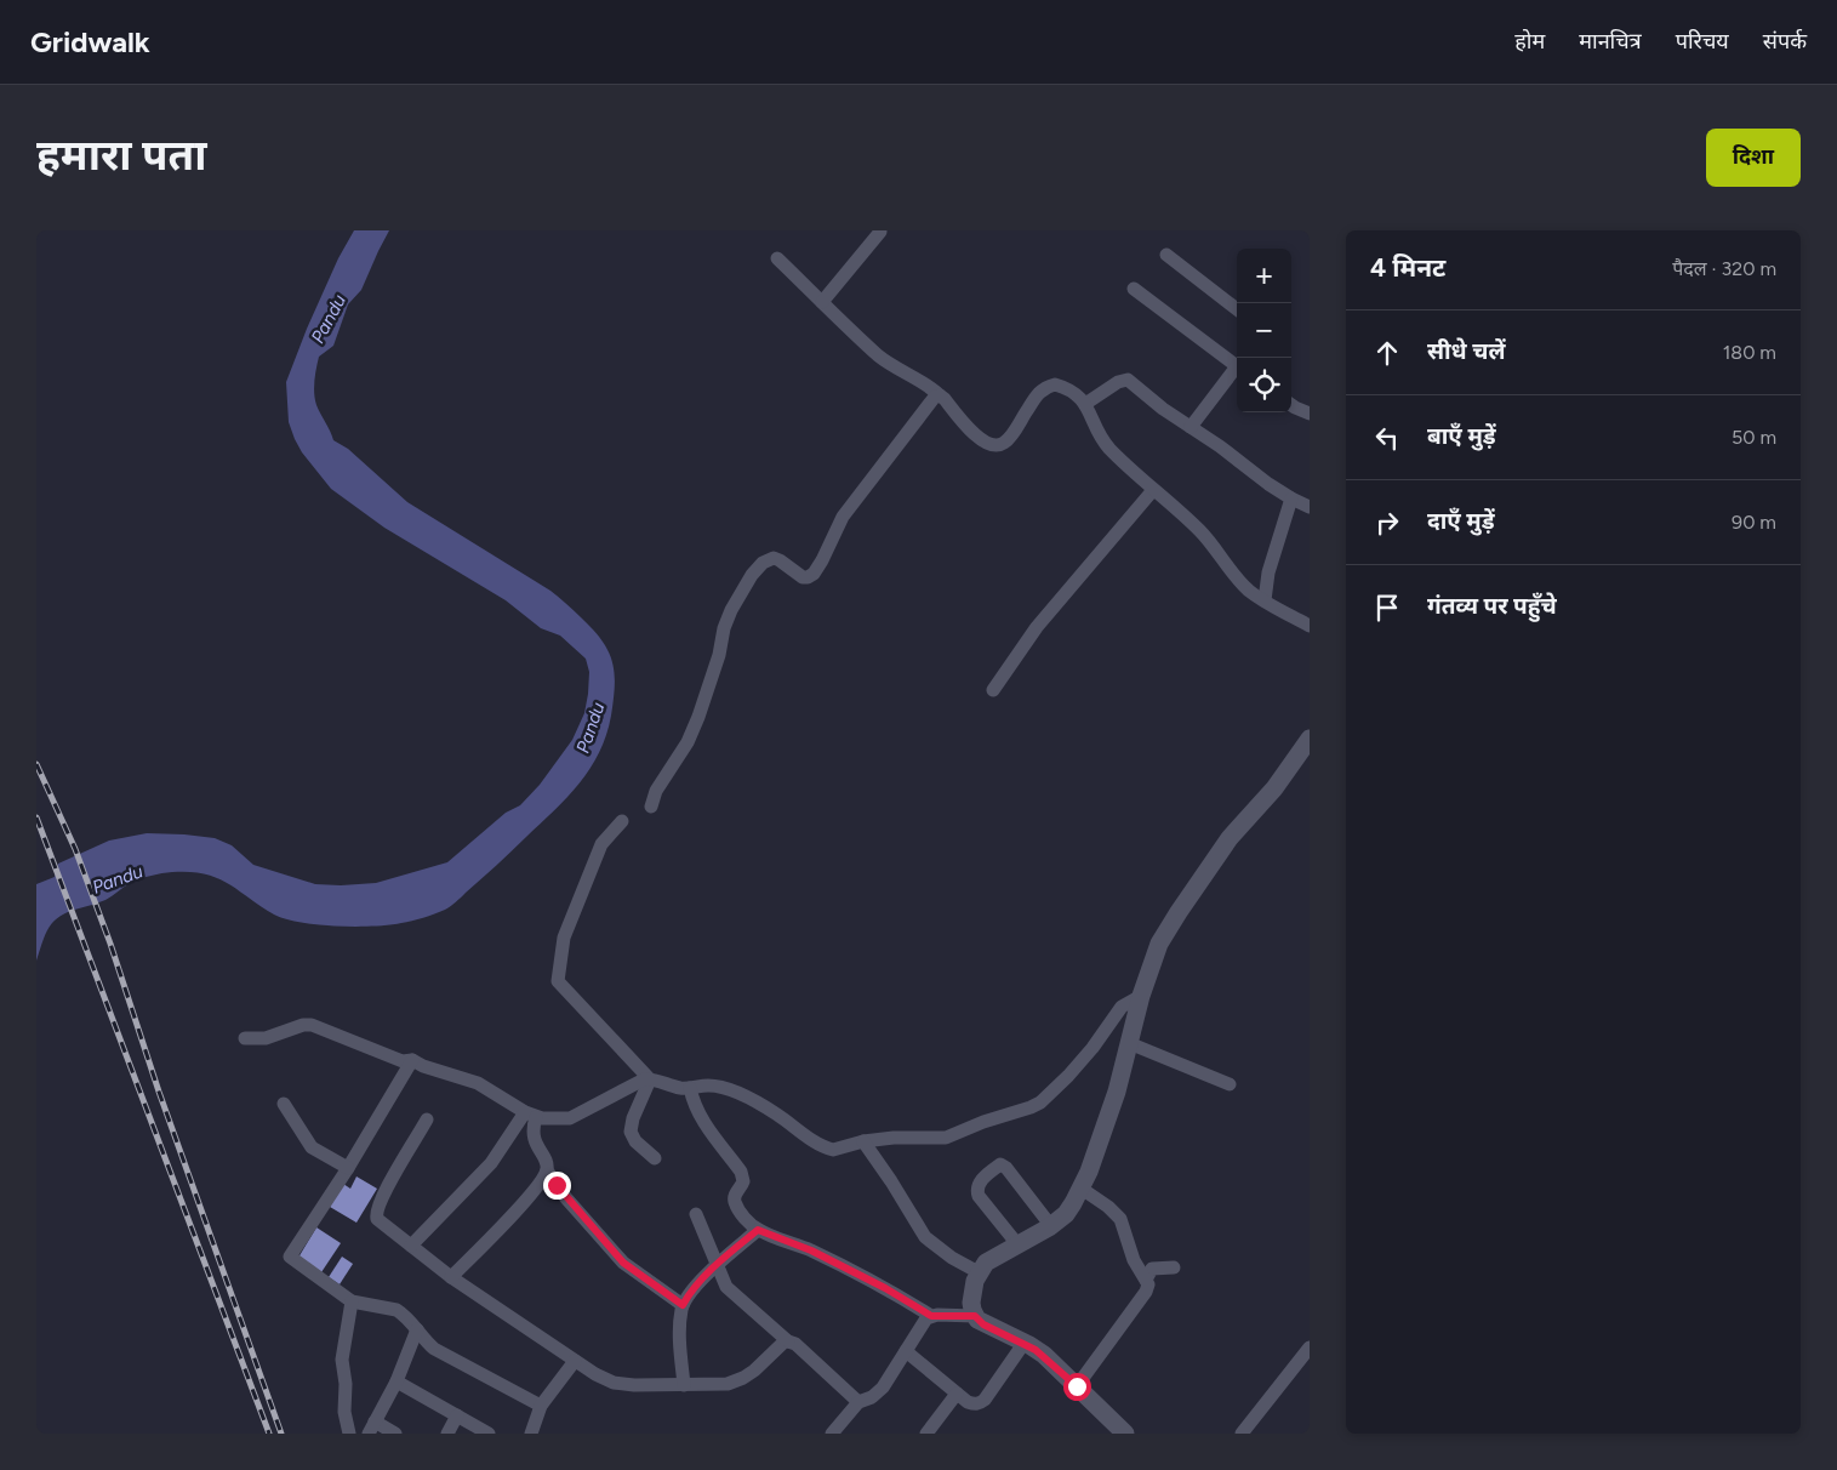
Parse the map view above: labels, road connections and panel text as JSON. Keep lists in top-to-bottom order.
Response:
{
  "water": ["Pandu"],
  "page": {
    "header": "Gridwalk",
    "nav": [
      "होम",
      "मानचित्र",
      "परिचय",
      "संपर्क"
    ],
    "buttons": "दिशा",
    "title": "हमारा पता",
    "heading": ["4 मिनट", "पैदल · 320 m"],
    "map_buttons": ["+", "−"],
    "list": [
      ["सीधे चलें", "180 m"],
      ["बाएँ मुड़ें", "50 m"],
      ["दाएँ मुड़ें", "90 m"],
      "गंतव्य पर पहुँचे"
    ]
  }
}
